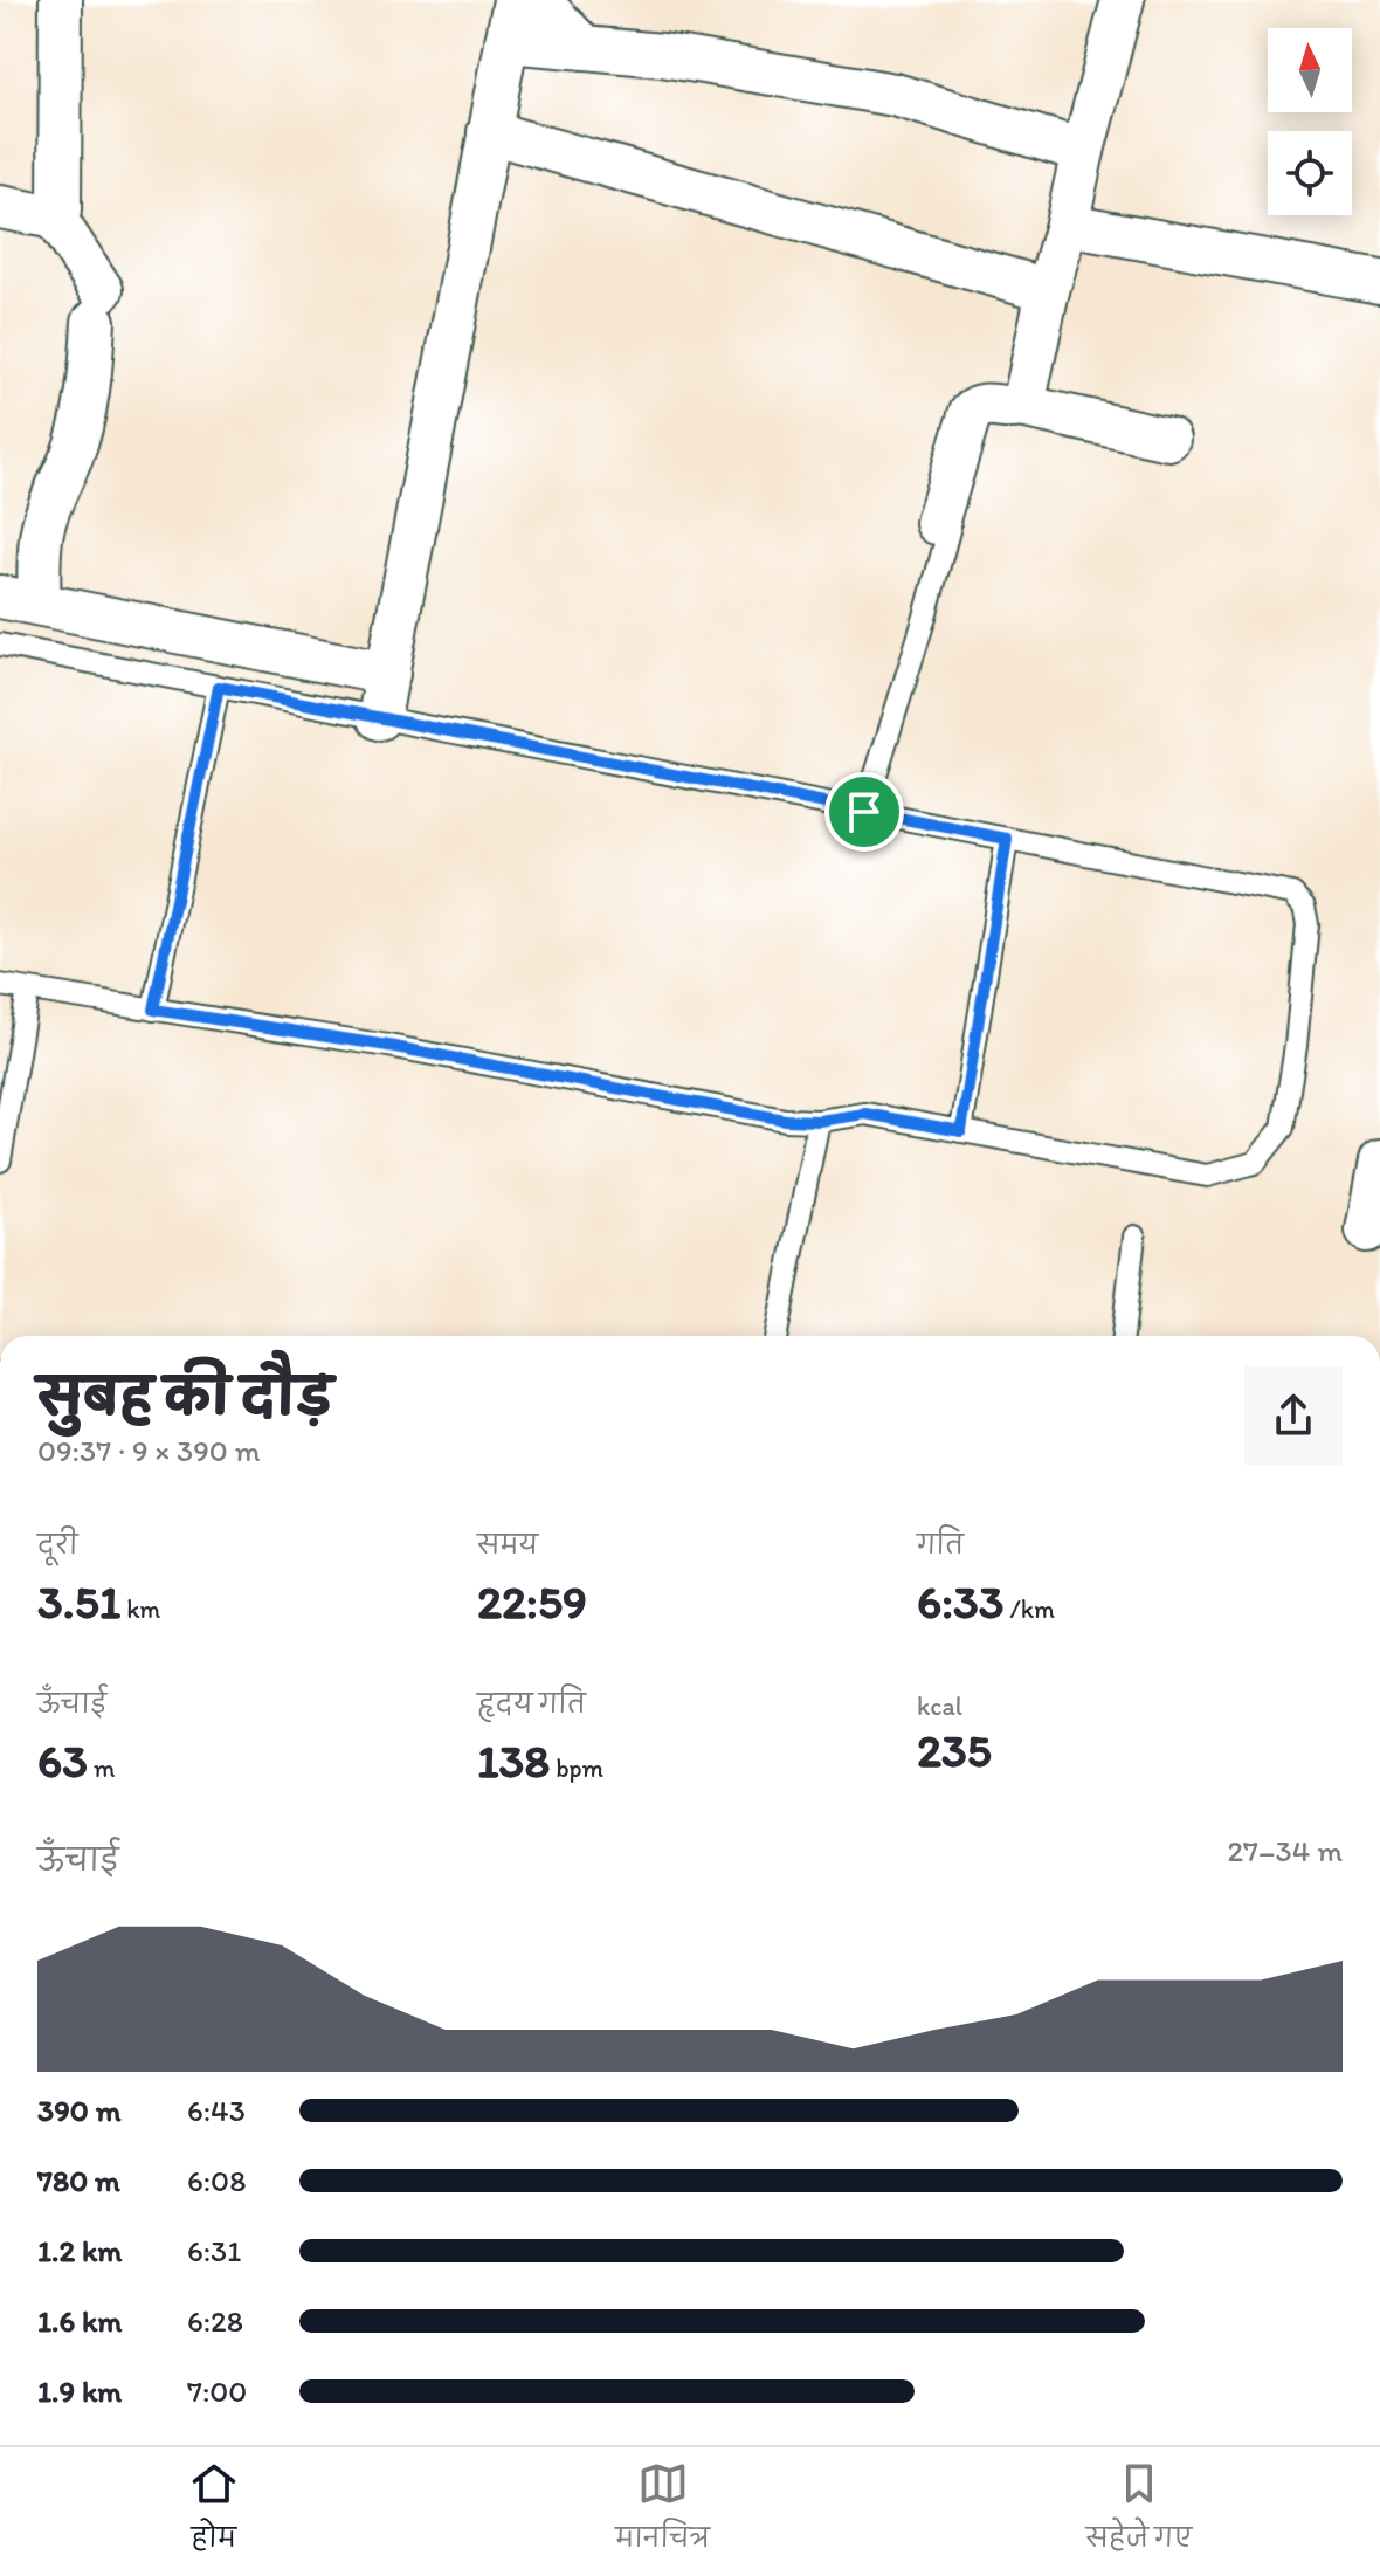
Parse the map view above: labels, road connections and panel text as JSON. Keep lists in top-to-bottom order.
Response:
{
  "north": "top",
  "page": {
    "heading": ["सुबह की दौड़", "09:37 · 9 × 390 m"],
    "stats": [
      ["दूरी", "3.51 km"],
      ["समय", "22:59"],
      ["गति", "6:33 /km"],
      ["ऊँचाई", "63 m"],
      ["हृदय गति", "138 bpm"],
      ["kcal", "235"]
    ],
    "chart": ["ऊँचाई", "27–34 m"],
    "list": [
      {
        "name": "390 m",
        "note": "6:43"
      },
      {
        "name": "780 m",
        "note": "6:08"
      },
      {
        "name": "1.2 km",
        "note": "6:31"
      },
      {
        "name": "1.6 km",
        "note": "6:28"
      },
      {
        "name": "1.9 km",
        "note": "7:00"
      }
    ],
    "tabs": ["होम", "मानचित्र", "सहेजे गए"]
  }
}
